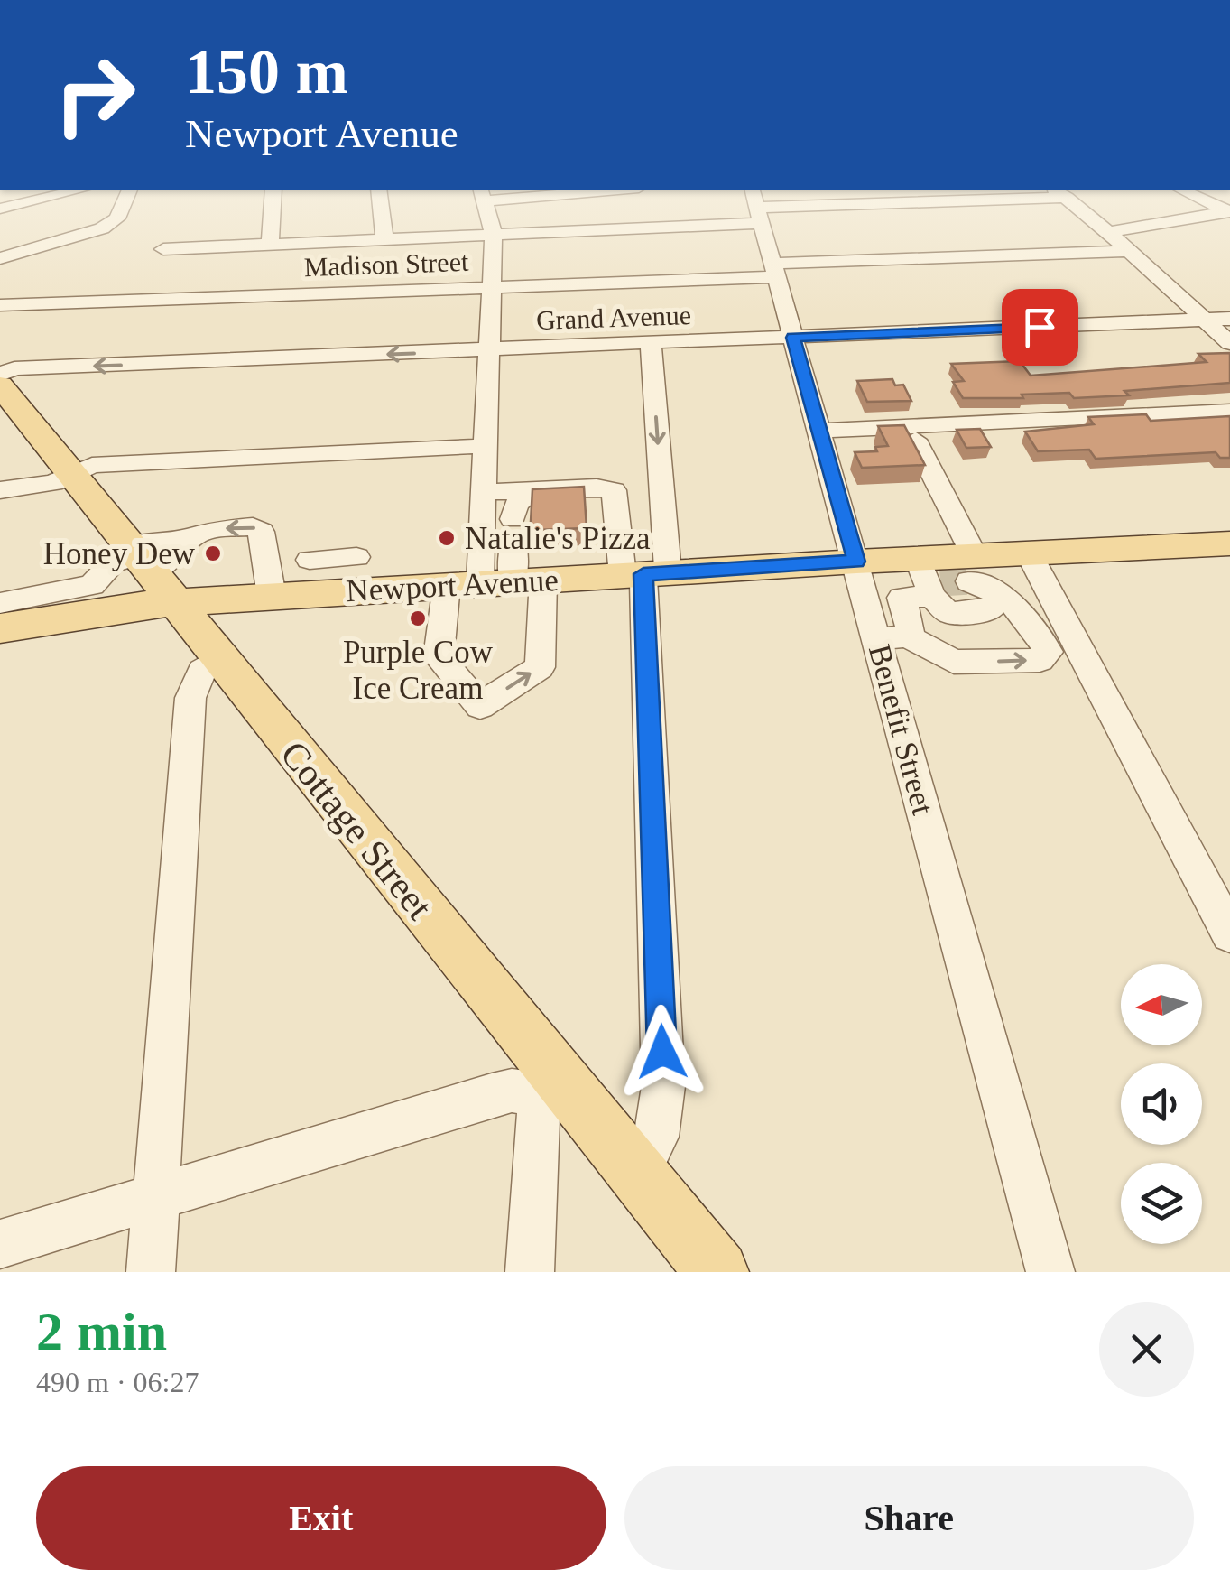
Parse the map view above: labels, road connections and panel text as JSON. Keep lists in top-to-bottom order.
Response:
{
  "streets": {
    "main road": ["Newport Avenue", "Cottage Street"],
    "street": ["Madison Street", "Grand Avenue", "Benefit Street"]
  },
  "crossings": [
    ["Madison Street", "Benefit Street"],
    ["Grand Avenue", "Benefit Street"],
    ["Newport Avenue", "Benefit Street"],
    ["Newport Avenue", "Cottage Street"]
  ],
  "places": ["Natalie's Pizza", "Honey Dew", "Purple Cow Ice Cream"],
  "north": "left",
  "page": {
    "turn": ["150 m", "Newport Avenue"],
    "heading": ["2 min", "490 m · 06:27"],
    "buttons": ["Exit", "Share"]
  }
}
